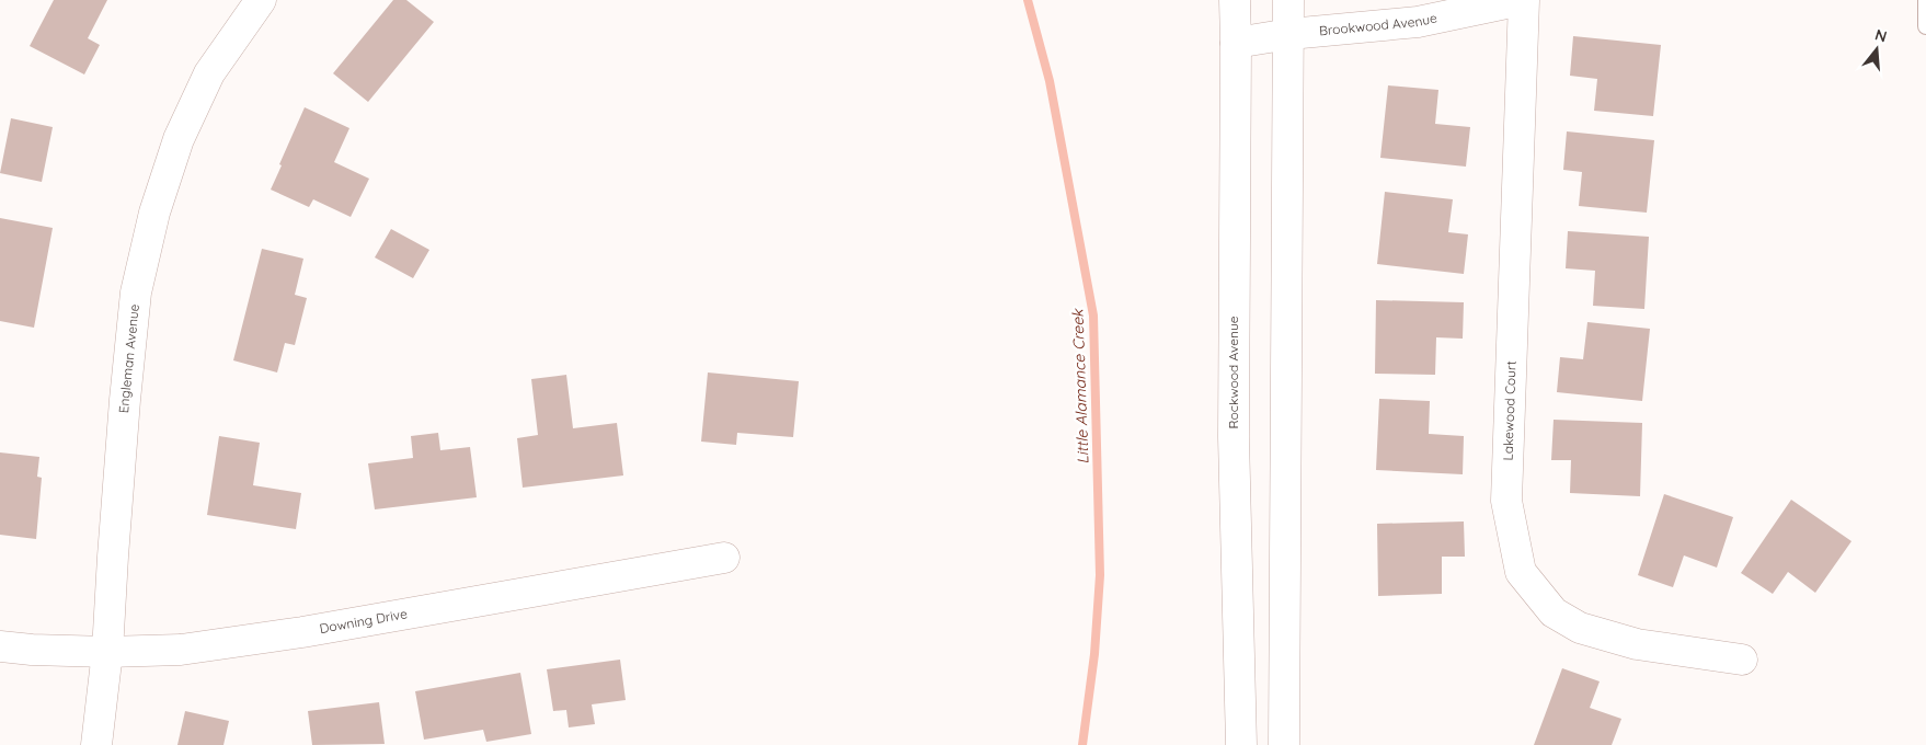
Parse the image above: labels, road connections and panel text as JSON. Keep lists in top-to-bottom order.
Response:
{
  "streets": {
    "street": [
      "Brookwood Avenue",
      "Engleman Avenue",
      "Rockwood Avenue",
      "Lakewood Court",
      "Downing Drive"
    ]
  },
  "crossings": [
    ["Brookwood Avenue", "Rockwood Avenue"],
    ["Brookwood Avenue", "Lakewood Court"],
    ["Engleman Avenue", "Downing Drive"]
  ],
  "water": ["Little Alamance Creek"],
  "north": "top"
}
